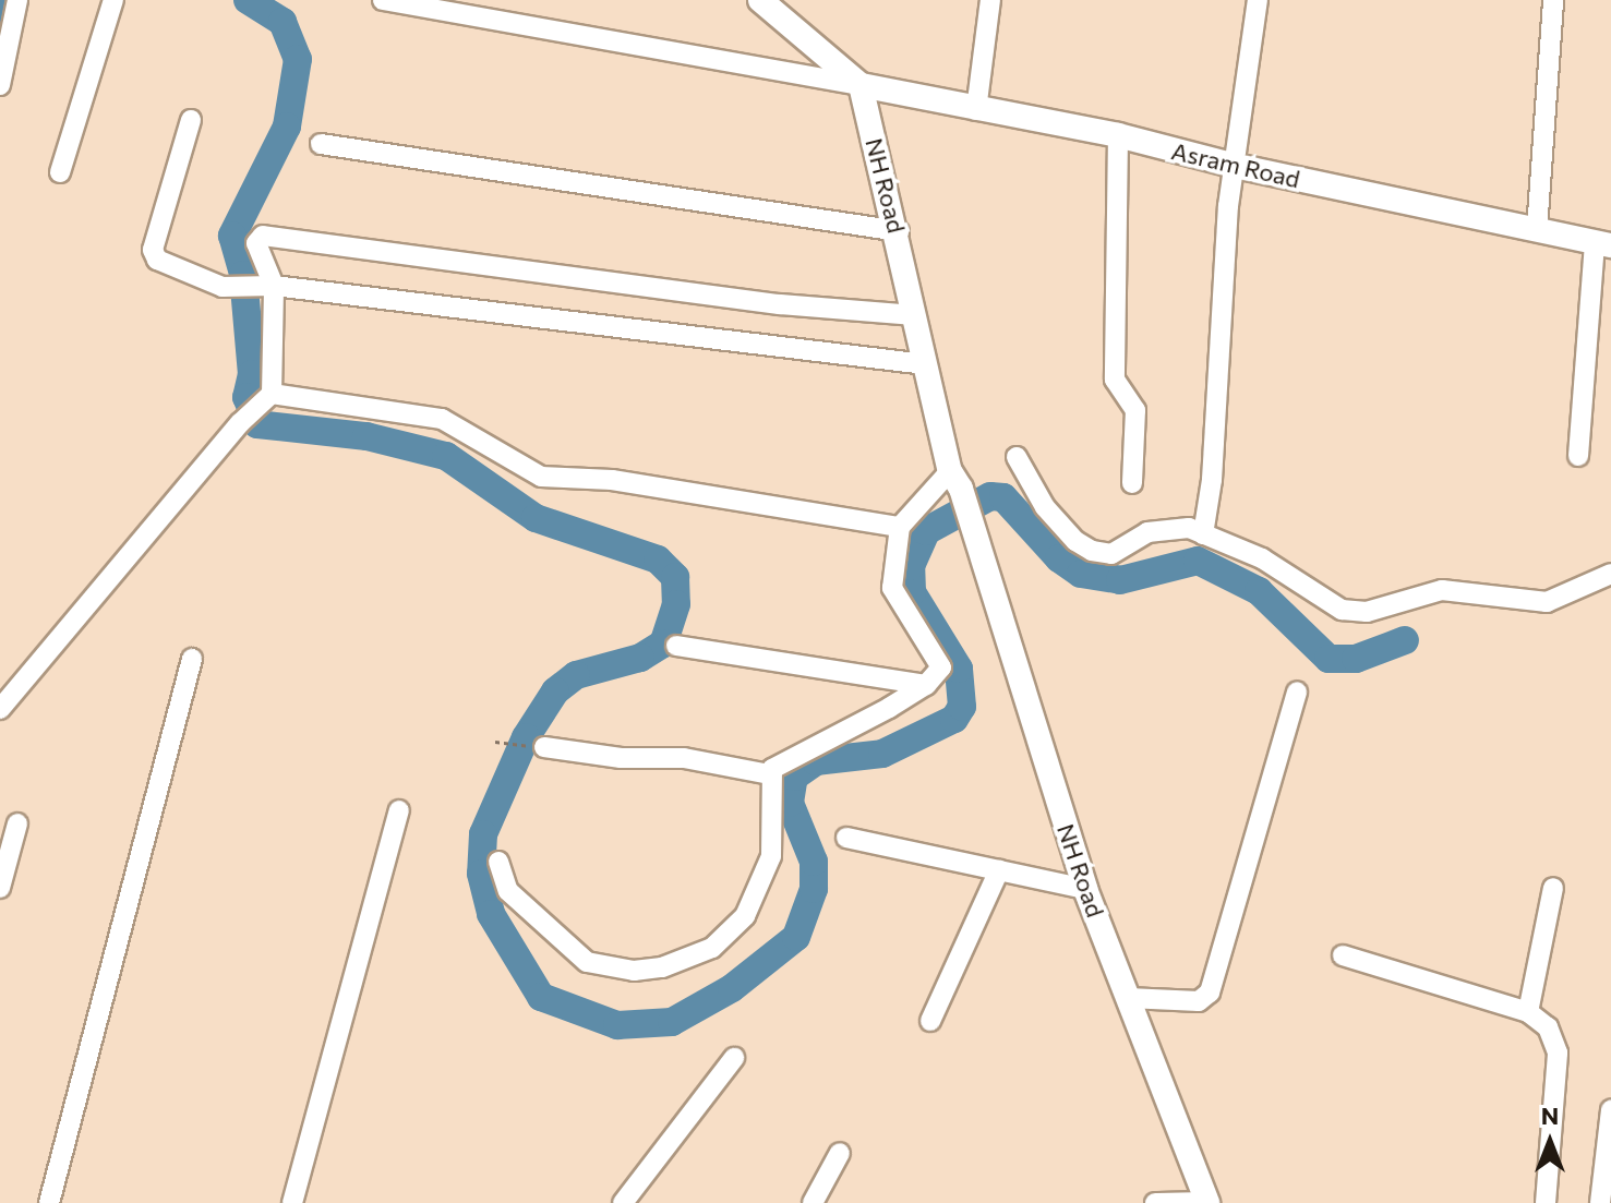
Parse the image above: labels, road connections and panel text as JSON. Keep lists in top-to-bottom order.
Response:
{
  "streets": {
    "main road": ["Asram Road", "NH Road"]
  },
  "crossings": [
    ["Asram Road", "NH Road"]
  ],
  "north": "top"
}
